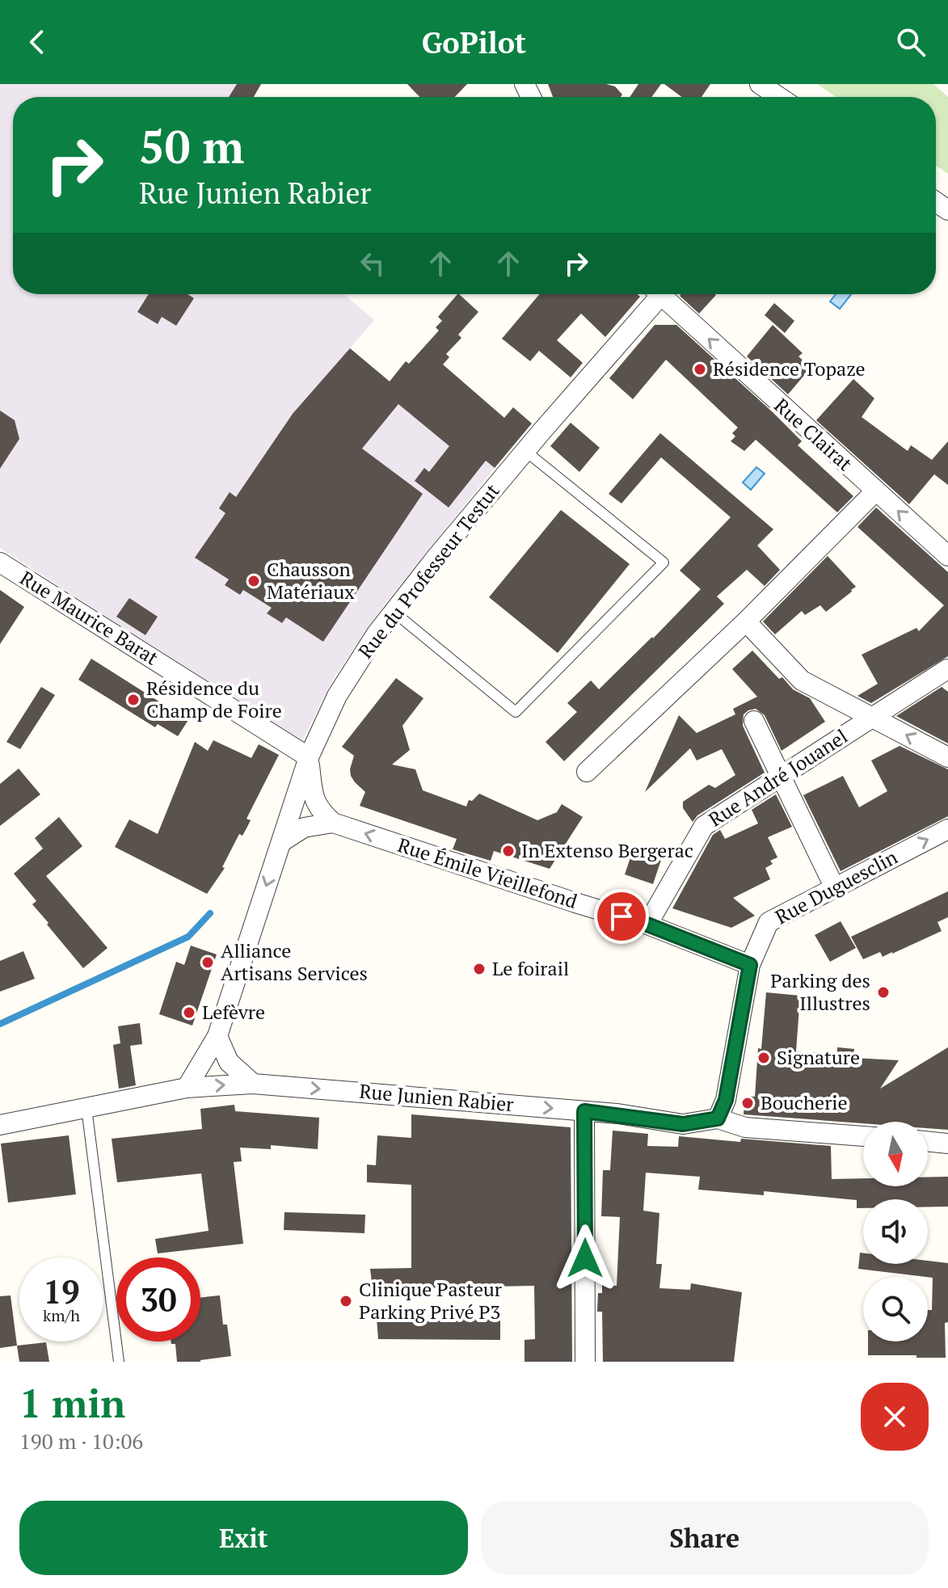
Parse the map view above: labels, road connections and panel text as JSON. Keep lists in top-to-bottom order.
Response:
{
  "streets": {
    "street": [
      "Rue Clairat",
      "Rue du Professeur Testut",
      "Rue Maurice Barat",
      "Rue André Jouanel",
      "Rue Émile Vieillefond",
      "Rue Duguesclin",
      "Rue Junien Rabier"
    ]
  },
  "crossings": [
    ["Rue du Professeur Testut", "Rue Maurice Barat"],
    ["Rue du Professeur Testut", "Rue Émile Vieillefond"],
    ["Rue du Professeur Testut", "Rue Junien Rabier"],
    ["Rue André Jouanel", "Rue Émile Vieillefond"],
    ["Rue Émile Vieillefond", "Rue Duguesclin"],
    ["Rue Duguesclin", "Rue Junien Rabier"]
  ],
  "one_way": ["Rue Clairat", "Rue Émile Vieillefond", "Rue Junien Rabier"],
  "places": [
    "Résidence Topaze",
    "Chausson Matériaux",
    "Résidence du Champ de Foire",
    "In Extenso Bergerac",
    "Alliance Artisans Services",
    "Le foirail",
    "Parking des Illustres",
    "Lefèvre",
    "Signature",
    "Boucherie",
    "Clinique Pasteur Parking Privé P3"
  ],
  "north": "bottom",
  "page": {
    "header": "GoPilot",
    "turn": ["50 m", "Rue Junien Rabier"],
    "speed": "19 km/h",
    "limit": "30",
    "heading": ["1 min", "190 m · 10:06"],
    "buttons": ["Exit", "Share"]
  }
}
